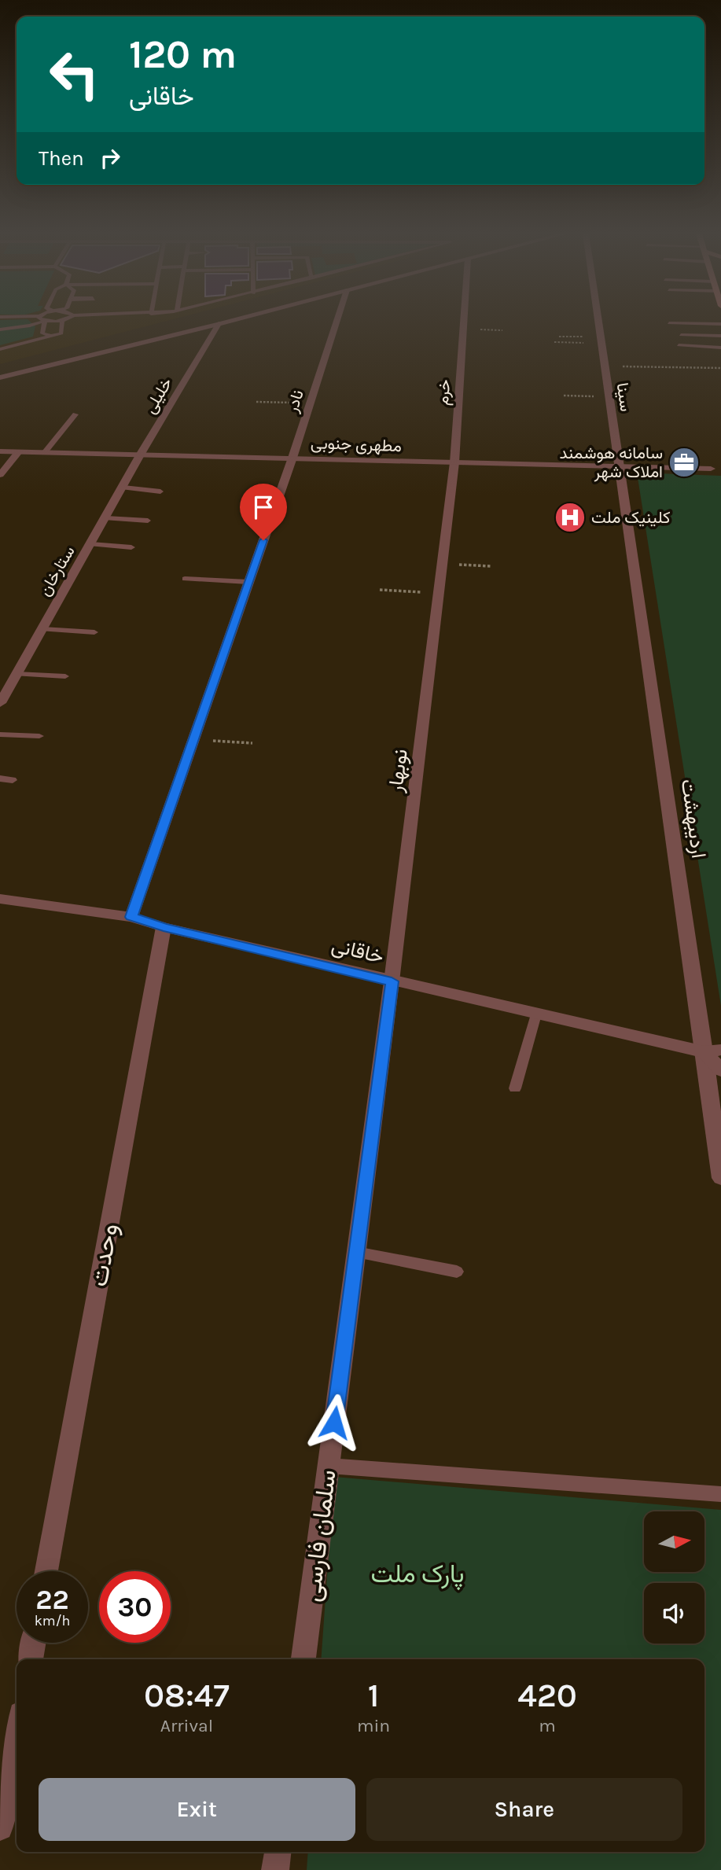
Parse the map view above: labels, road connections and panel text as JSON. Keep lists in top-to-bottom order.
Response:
{
  "streets": {
    "street": [
      "خرم",
      "خلیلی",
      "سینا",
      "نادر",
      "مطهری جنوبی",
      "ستارخان",
      "نوبهار",
      "اردیبهشت",
      "خاقانی",
      "وحدت",
      "سلمان فارسی"
    ]
  },
  "crossings": [
    ["خرم", "مطهری جنوبی"],
    ["خرم", "نوبهار"],
    ["خلیلی", "مطهری جنوبی"],
    ["خلیلی", "ستارخان"],
    ["سینا", "مطهری جنوبی"],
    ["سینا", "اردیبهشت"],
    ["نادر", "مطهری جنوبی"],
    ["نادر", "خاقانی"],
    ["مطهری جنوبی", "ستارخان"],
    ["مطهری جنوبی", "نوبهار"],
    ["مطهری جنوبی", "اردیبهشت"],
    ["نوبهار", "خاقانی"],
    ["نوبهار", "سلمان فارسی"],
    ["اردیبهشت", "خاقانی"],
    ["خاقانی", "وحدت"],
    ["خاقانی", "سلمان فارسی"]
  ],
  "parks": ["پارک ملت"],
  "places": {
    "office": ["سامانه هوشمند املاک شهر"],
    "hospital": ["کلینیک ملت"]
  },
  "north": "right",
  "page": {
    "turn": ["120 m", "خاقانی"],
    "then": "Then",
    "speed": "22 km/h",
    "limit": "30",
    "eta": [
      "08:47",
      "Arrival",
      "1",
      "min",
      "420",
      "m"
    ],
    "buttons": ["Exit", "Share"]
  }
}
